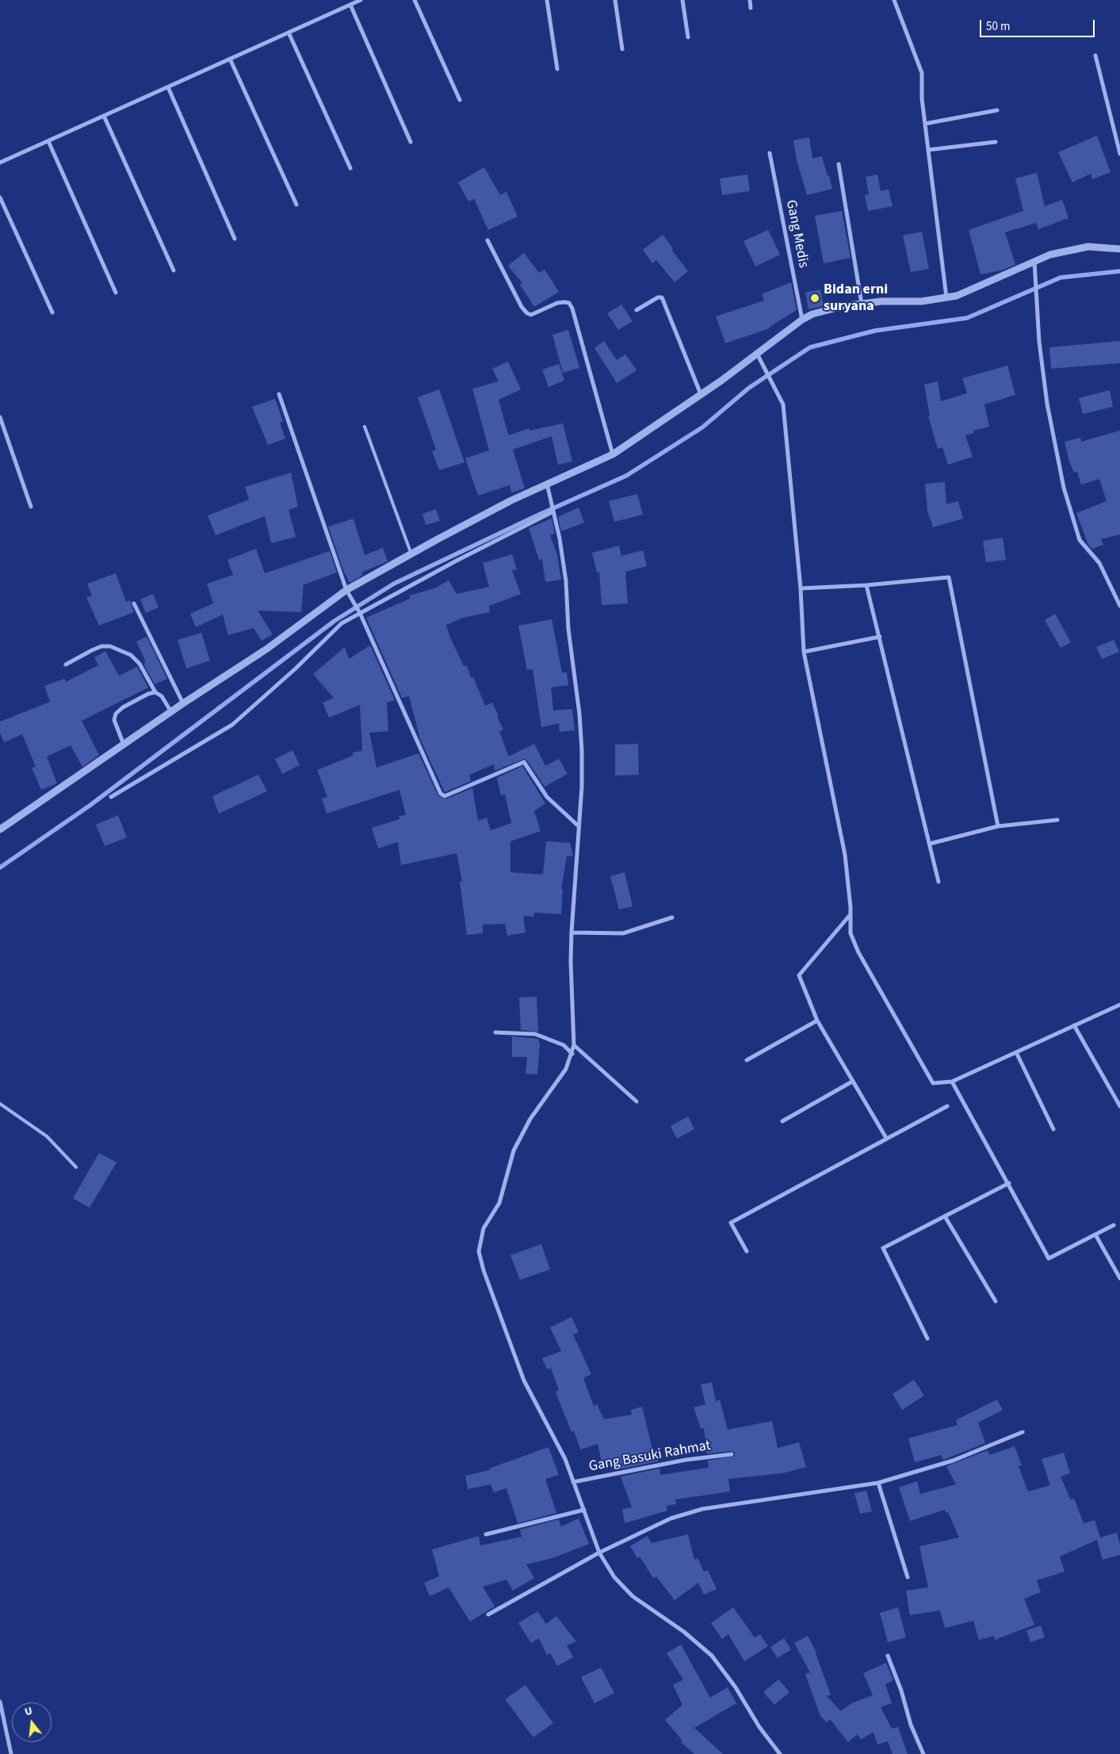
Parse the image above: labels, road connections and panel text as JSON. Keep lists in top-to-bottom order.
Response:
{
  "streets": {
    "street": ["Gang Medis", "Gang Basuki Rahmat"]
  },
  "places": ["Bidan erni suryana"],
  "scale_bar": "50 m",
  "north": "top"
}
